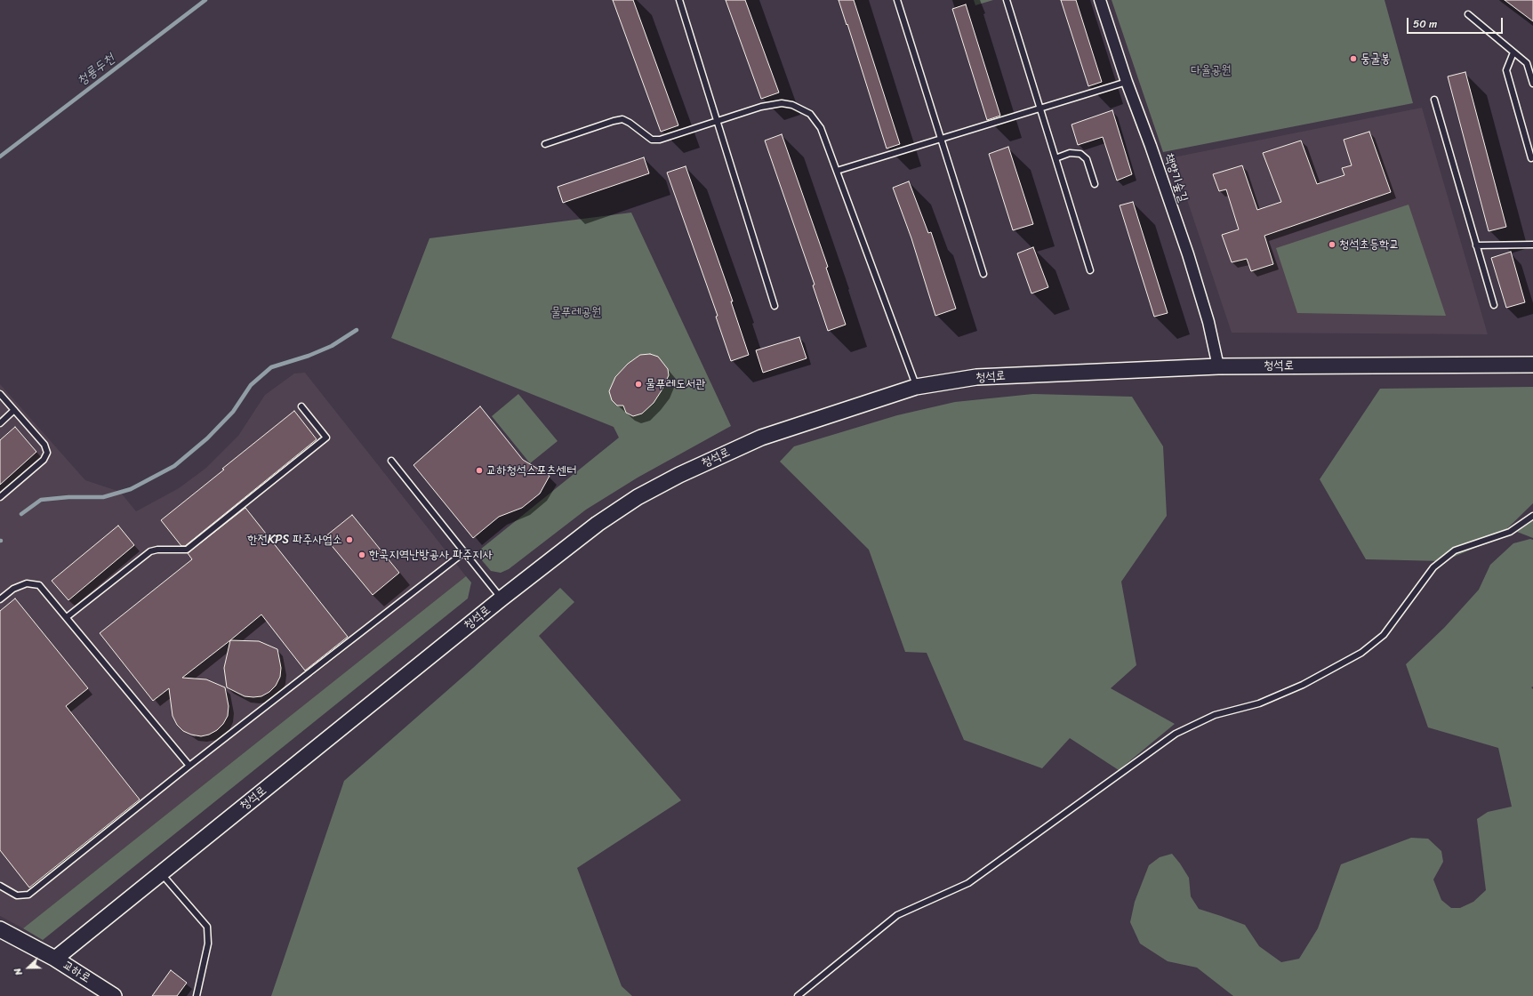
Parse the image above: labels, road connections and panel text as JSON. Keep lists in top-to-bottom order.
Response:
{
  "streets": {
    "main road": ["청석로", "교하로"],
    "street": ["책향기숲길"]
  },
  "crossings": [
    ["책향기숲길", "청석로"],
    ["청석로", "교하로"]
  ],
  "water": ["청룡두천"],
  "parks": ["다율공원", "물푸레공원"],
  "places": [
    "둥굴봉",
    "청석초등학교",
    "물푸레도서관",
    "교하청석스포츠센터",
    "한전KPS 파주사업소",
    "한국지역난방공사 파주지사"
  ],
  "scale_bar": "50 m",
  "north": "left"
}
